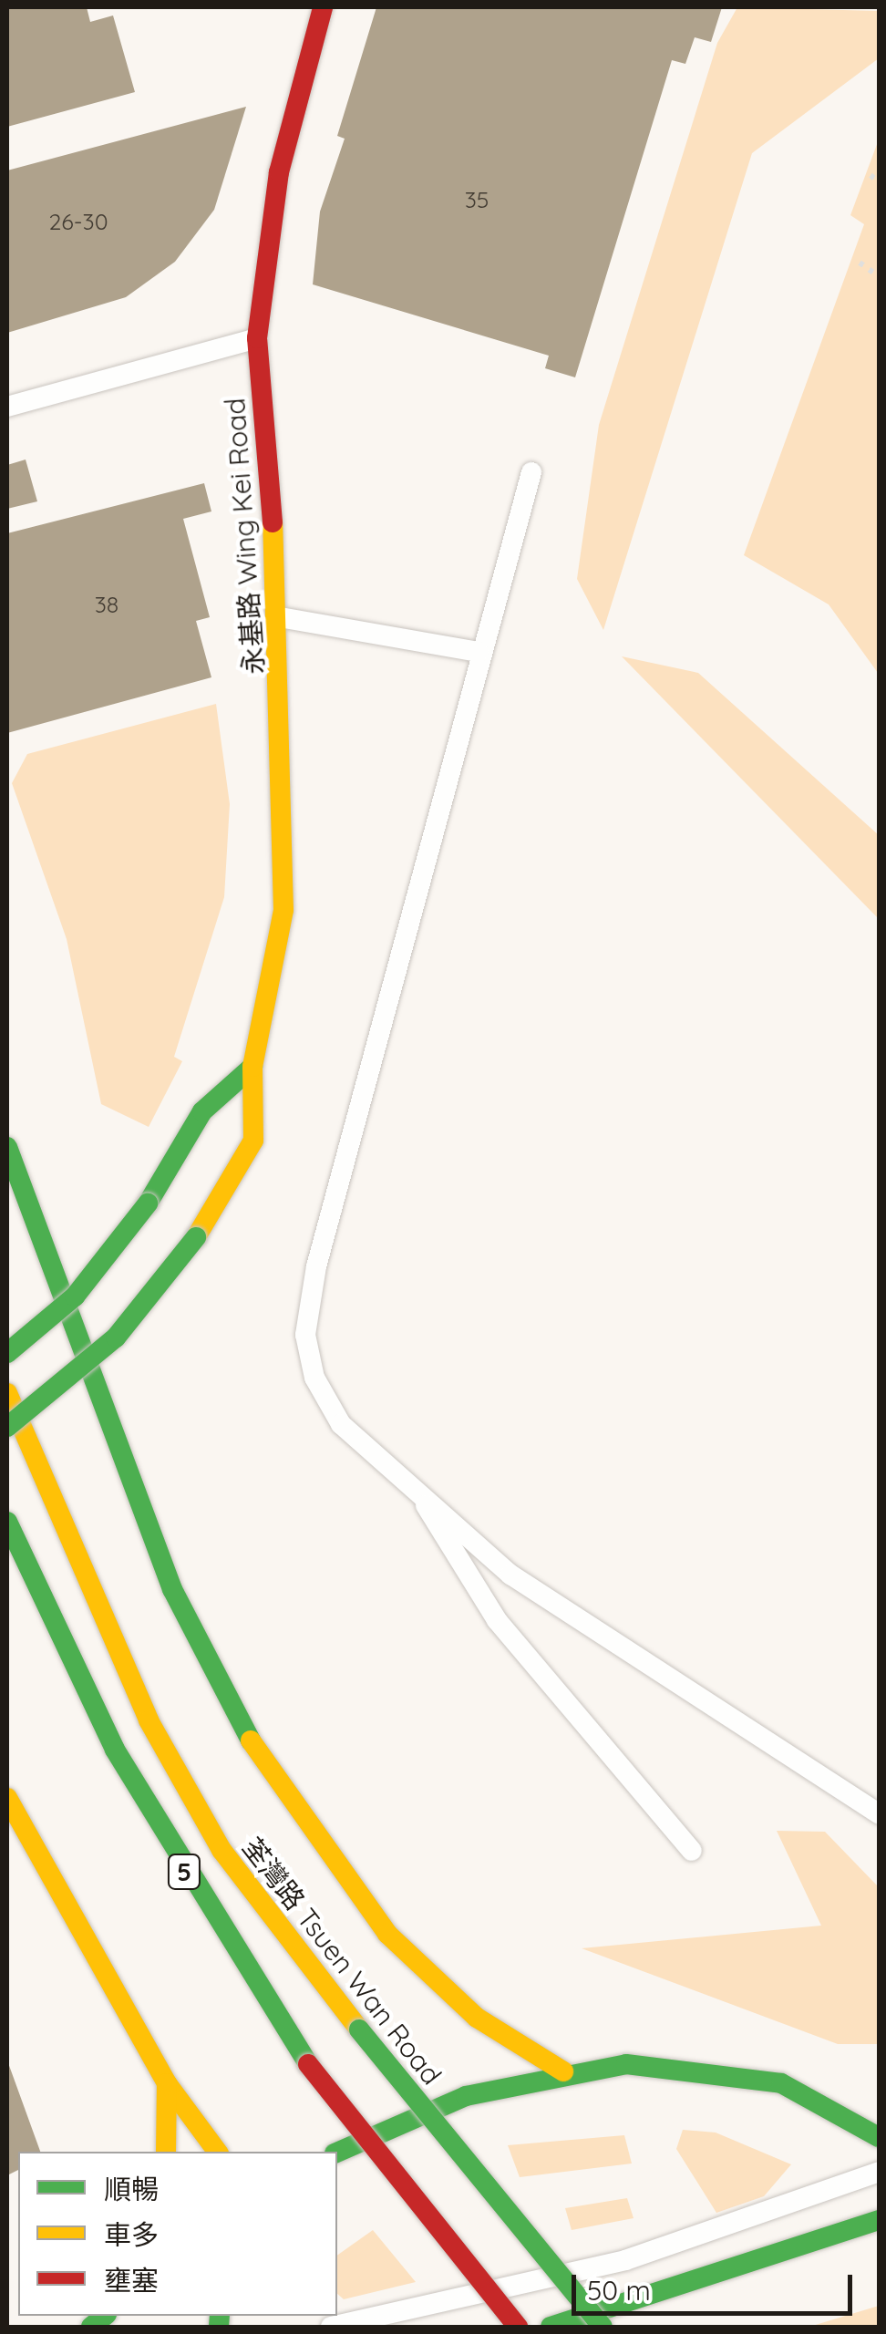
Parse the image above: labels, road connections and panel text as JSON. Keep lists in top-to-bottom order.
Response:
{
  "streets": {
    "main road": ["永基路 Wing Kei Road", "5", "荃灣路 Tsuen Wan Road"]
  },
  "house_numbers": ["35", "26-30", "38"],
  "legend": ["順暢", "車多", "壅塞"],
  "scale_bar": "50 m"
}
